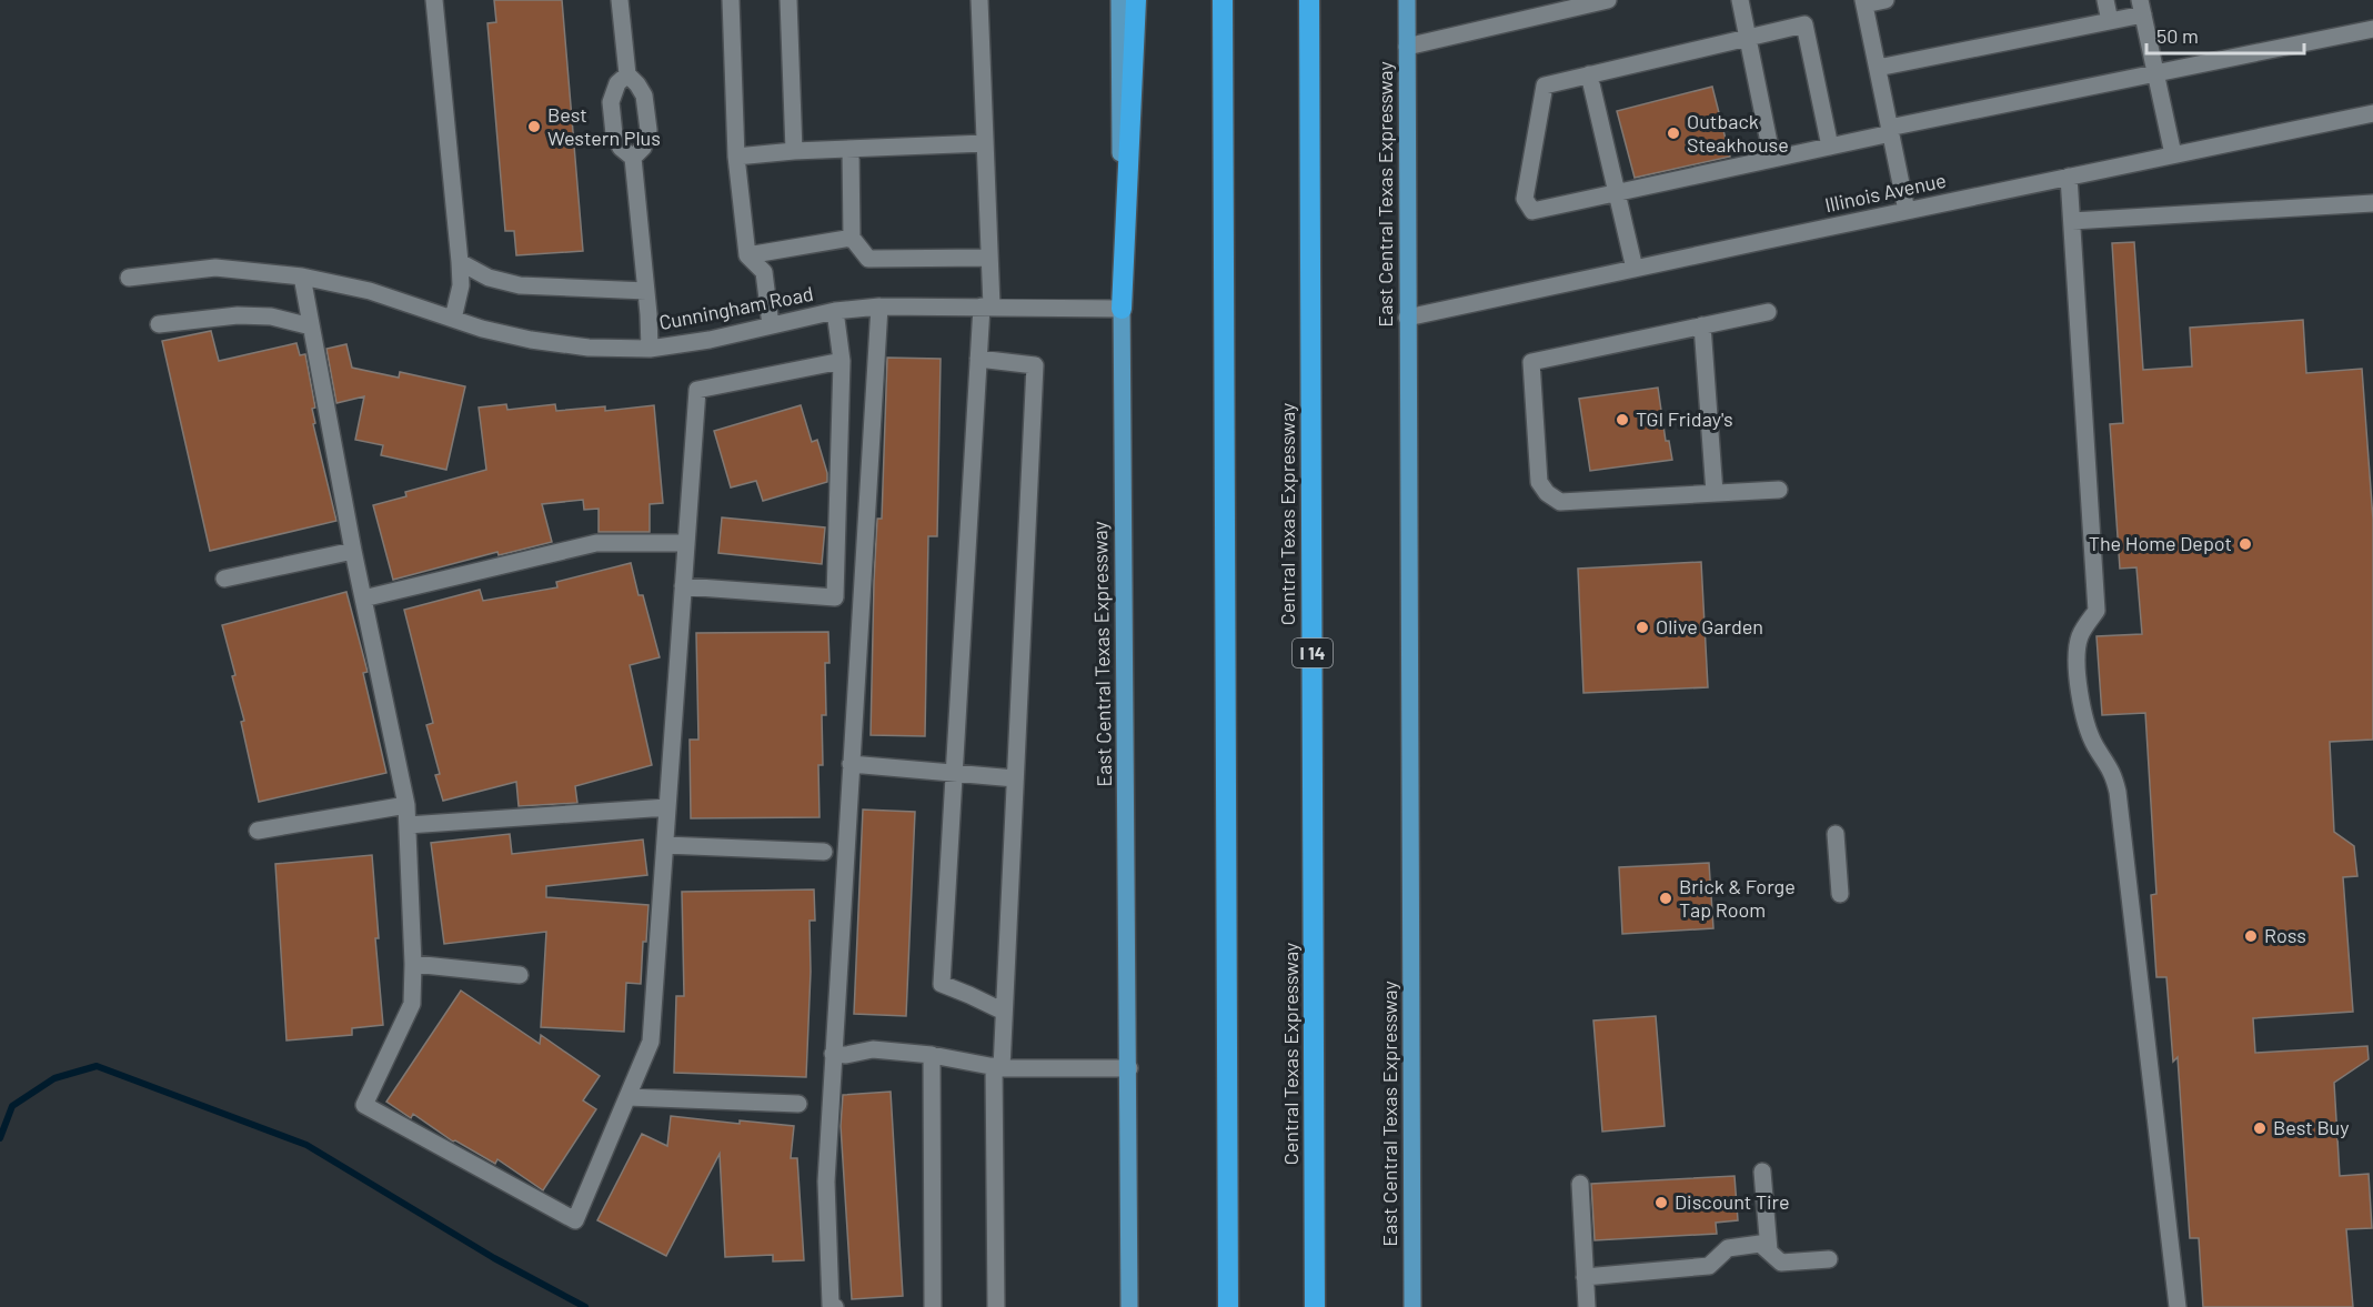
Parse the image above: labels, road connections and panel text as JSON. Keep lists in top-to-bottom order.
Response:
{
  "streets": {
    "highway": ["Central Texas Expressway", "I 14"],
    "main road": ["East Central Texas Expressway"],
    "street": ["Illinois Avenue", "Cunningham Road"]
  },
  "crossings": [
    ["Illinois Avenue", "East Central Texas Expressway"],
    ["East Central Texas Expressway", "Cunningham Road"]
  ],
  "places": [
    "Best Western Plus",
    "Outback Steakhouse",
    "TGI Friday's",
    "The Home Depot",
    "Olive Garden",
    "Brick & Forge Tap Room",
    "Ross",
    "Best Buy",
    "Discount Tire"
  ],
  "scale_bar": "50 m"
}
